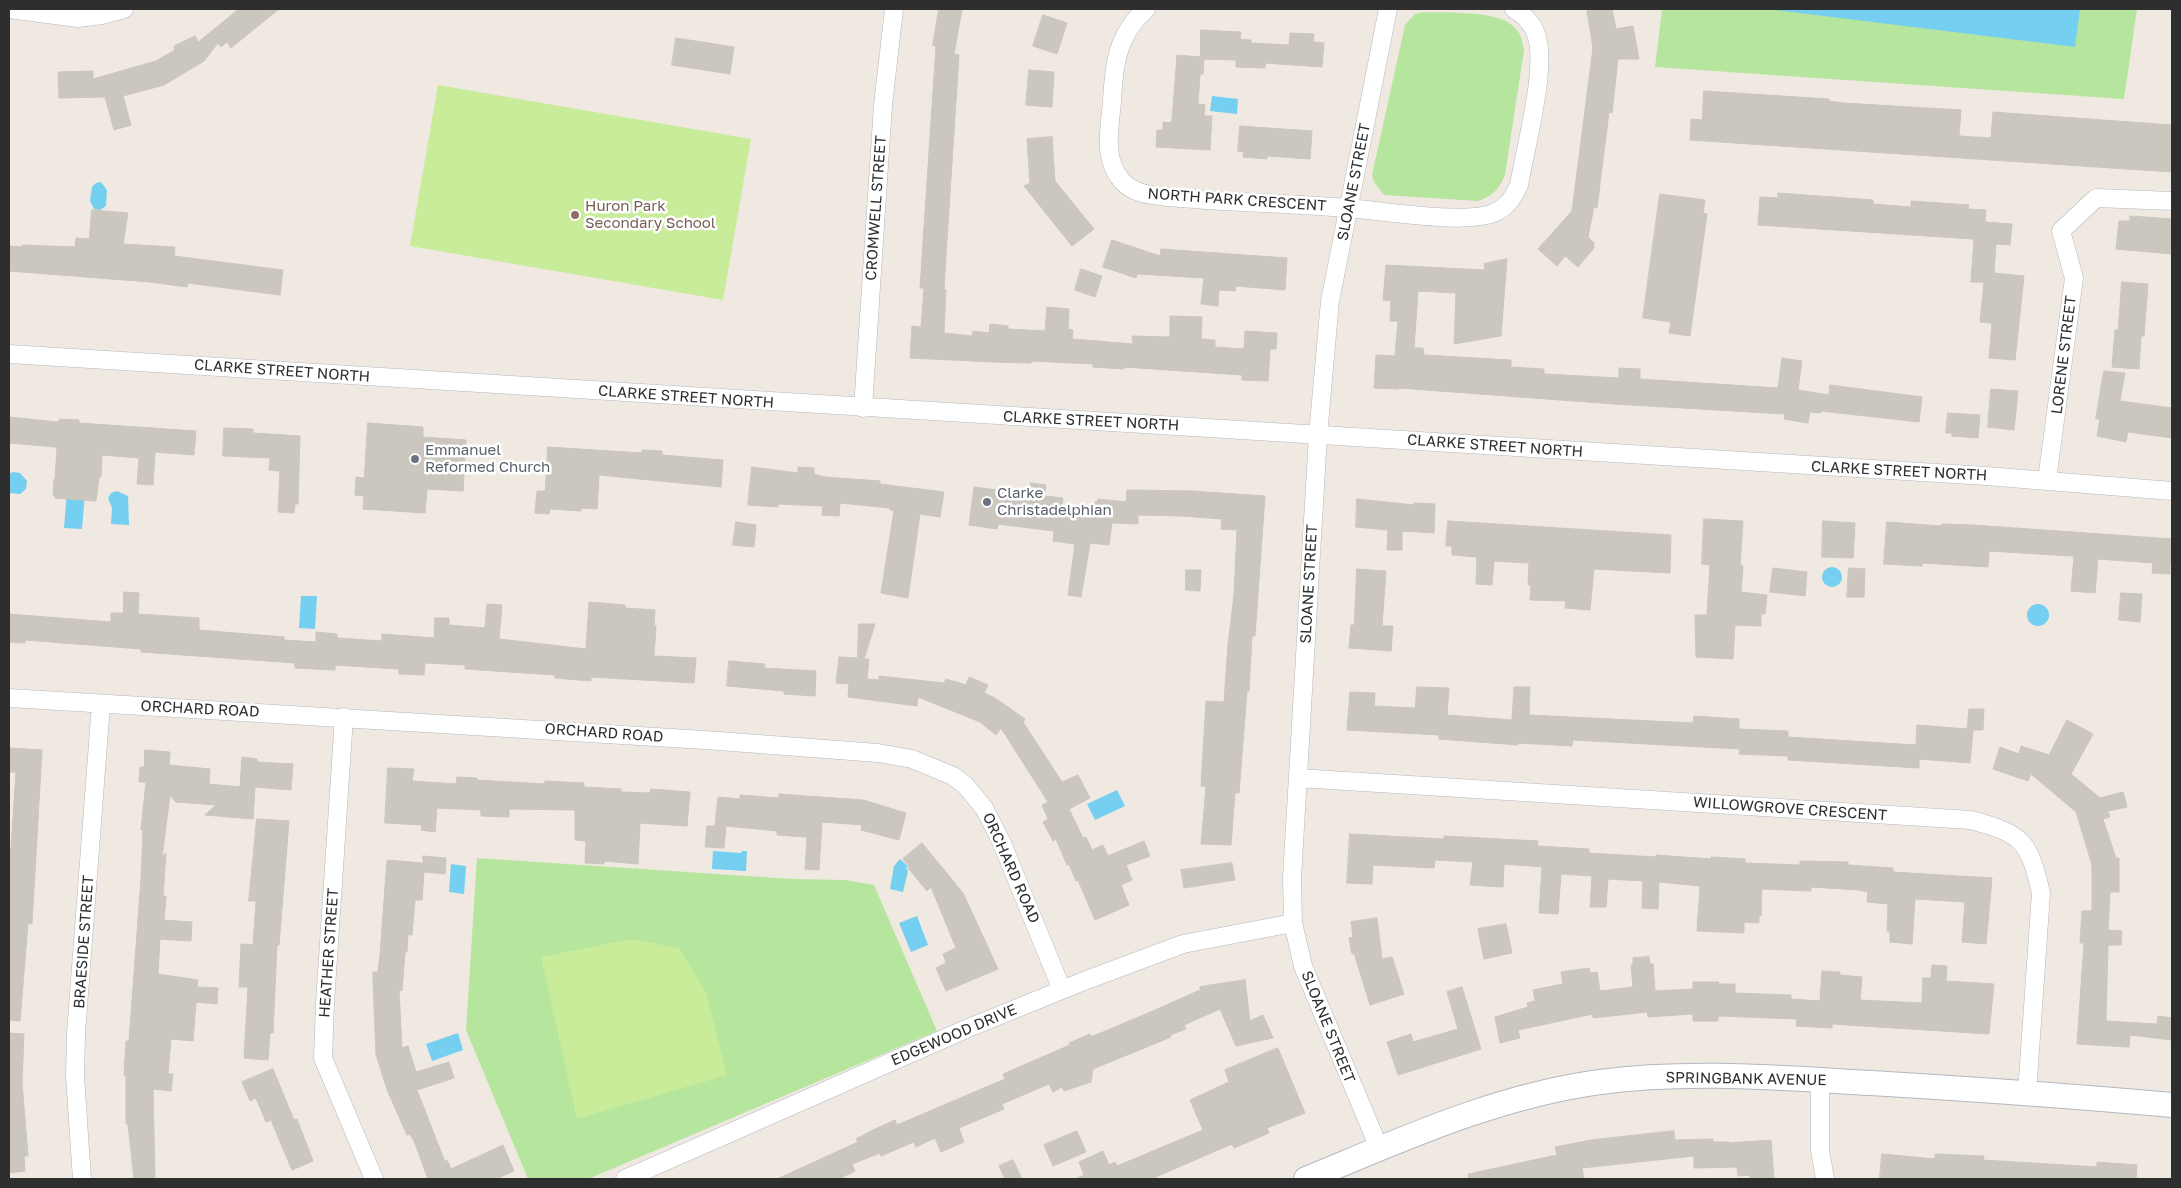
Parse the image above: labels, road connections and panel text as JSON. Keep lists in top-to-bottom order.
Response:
{
  "streets": {
    "main road": ["SPRINGBANK AVENUE"],
    "street": [
      "SLOANE STREET",
      "NORTH PARK CRESCENT",
      "CROMWELL STREET",
      "LORENE STREET",
      "CLARKE STREET NORTH",
      "ORCHARD ROAD",
      "WILLOWGROVE CRESCENT",
      "BRAESIDE STREET",
      "HEATHER STREET",
      "EDGEWOOD DRIVE"
    ]
  },
  "crossings": [
    ["SLOANE STREET", "NORTH PARK CRESCENT"],
    ["SLOANE STREET", "CLARKE STREET NORTH"],
    ["SLOANE STREET", "WILLOWGROVE CRESCENT"],
    ["SLOANE STREET", "EDGEWOOD DRIVE"],
    ["SLOANE STREET", "SPRINGBANK AVENUE"],
    ["CROMWELL STREET", "CLARKE STREET NORTH"],
    ["LORENE STREET", "CLARKE STREET NORTH"],
    ["ORCHARD ROAD", "BRAESIDE STREET"],
    ["ORCHARD ROAD", "HEATHER STREET"],
    ["ORCHARD ROAD", "EDGEWOOD DRIVE"],
    ["WILLOWGROVE CRESCENT", "SPRINGBANK AVENUE"]
  ],
  "places": ["Huron Park Secondary School", "Emmanuel Reformed Church", "Clarke Christadelphian"]
}
